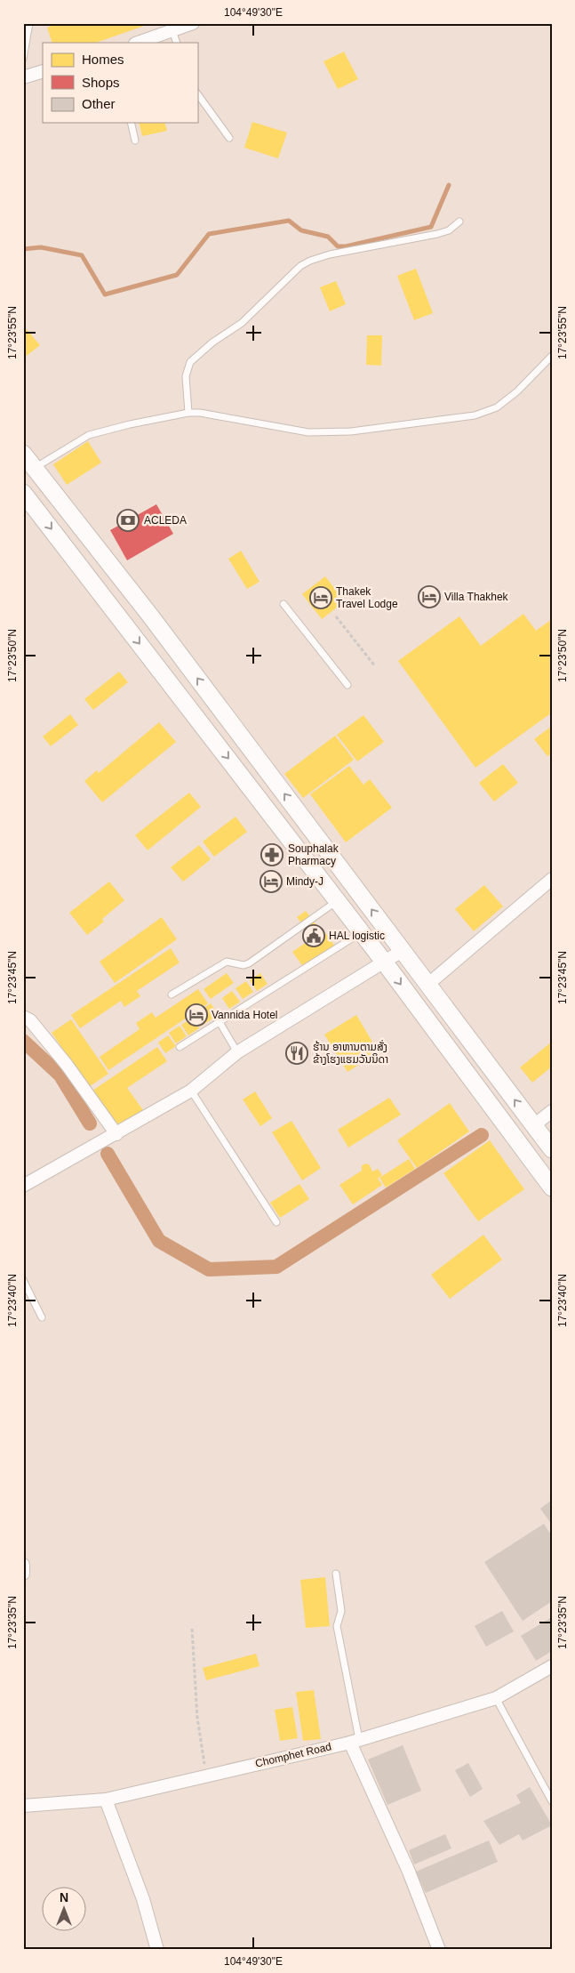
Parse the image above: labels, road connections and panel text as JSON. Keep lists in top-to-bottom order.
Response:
{
  "streets": {
    "street": ["Chomphet Road"]
  },
  "places": {
    "bank": ["ACLEDA"],
    "hotel": [
      "Villa Thakhek",
      "Thakek Travel Lodge",
      "Mindy-J",
      "Vannida Hotel"
    ],
    "pharmacy": ["Souphalak Pharmacy"],
    "public building": ["HAL logistic"],
    "restaurant": ["ຮ້ານ ອາຫານຕາມສັ່ງ ຂ້າງໂຮງແຮມວັນນິດາ"]
  },
  "legend": ["Homes", "Shops", "Other"],
  "north": "top",
  "coordinates": [
    "104°49'30\"E",
    "17°23'55\"N",
    "17°23'50\"N",
    "17°23'45\"N",
    "17°23'40\"N",
    "17°23'35\"N"
  ]
}
